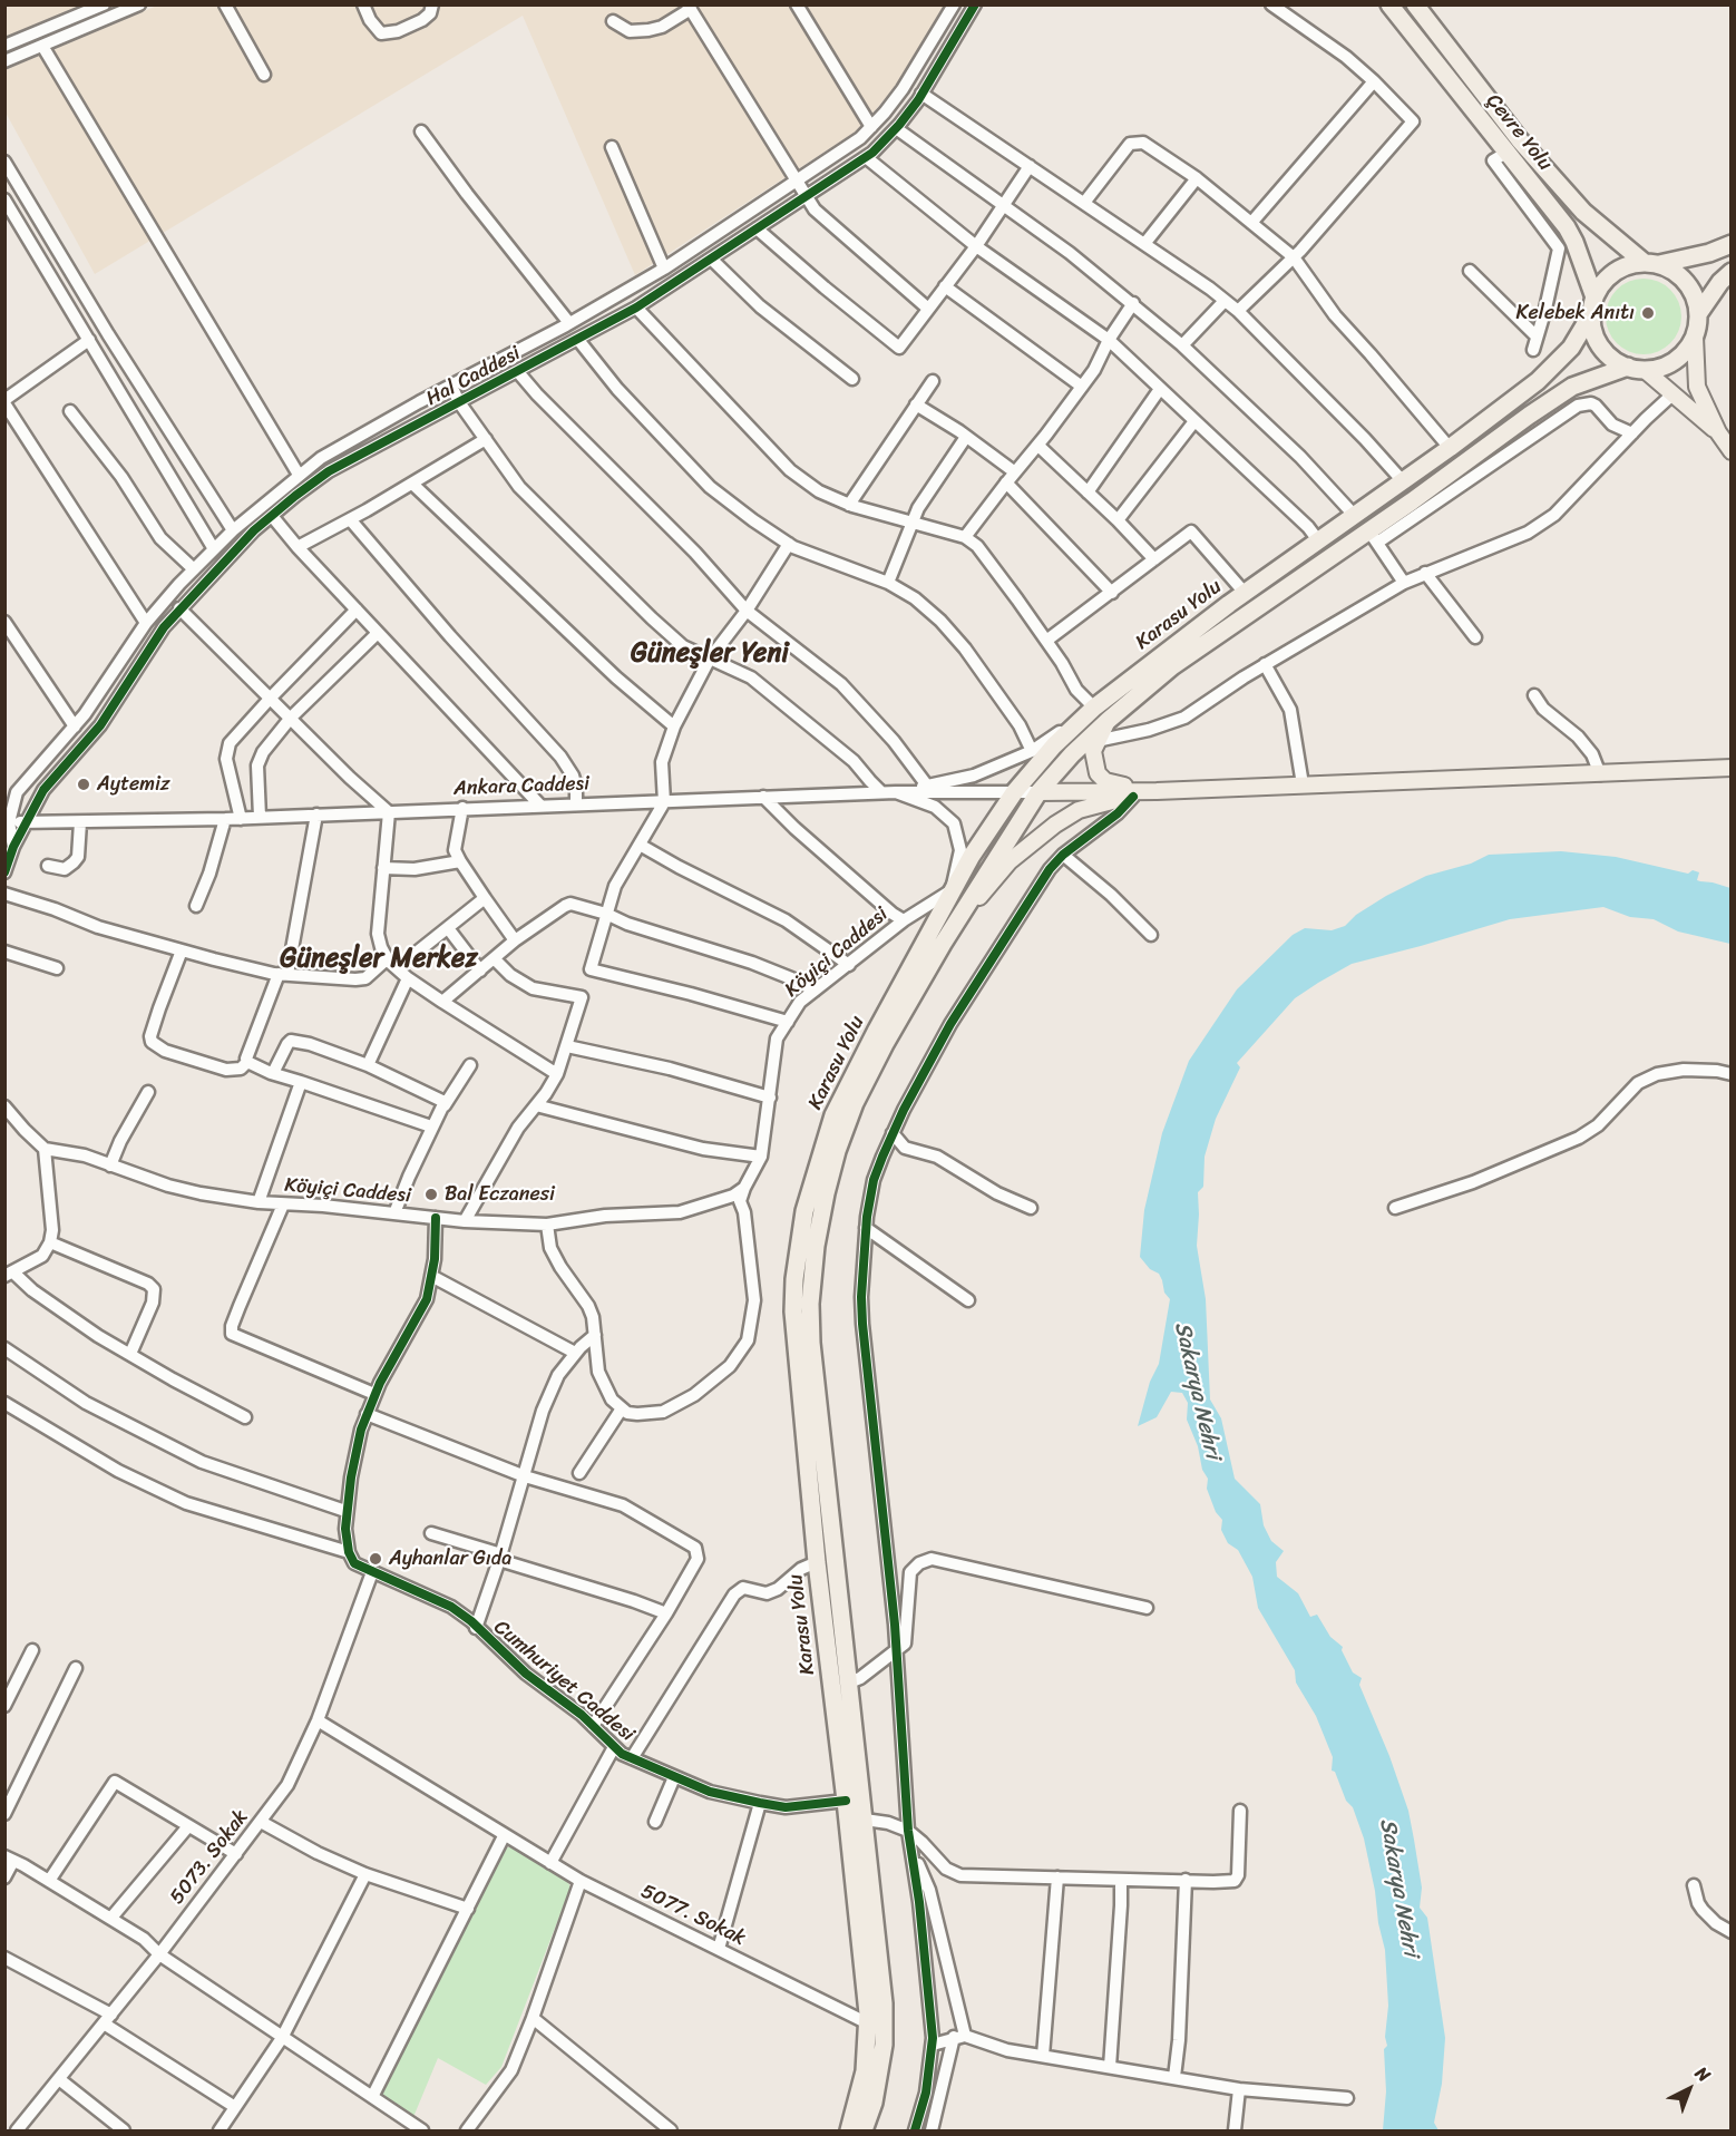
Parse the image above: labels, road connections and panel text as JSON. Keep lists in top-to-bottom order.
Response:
{
  "streets": {
    "highway": ["Çevre Yolu", "Karasu Yolu"],
    "street": [
      "Hal Caddesi",
      "Ankara Caddesi",
      "Köyiçi Caddesi",
      "Cumhuriyet Caddesi",
      "5073. Sokak",
      "5077. Sokak"
    ]
  },
  "crossings": [
    ["Çevre Yolu", "Karasu Yolu"],
    ["Hal Caddesi", "Ankara Caddesi"],
    ["Karasu Yolu", "Ankara Caddesi"],
    ["Karasu Yolu", "Köyiçi Caddesi"],
    ["Karasu Yolu", "Cumhuriyet Caddesi"],
    ["Karasu Yolu", "5077. Sokak"],
    ["Cumhuriyet Caddesi", "5073. Sokak"],
    ["5073. Sokak", "5077. Sokak"]
  ],
  "districts": ["Güneşler Yeni", "Güneşler Merkez"],
  "water": ["Sakarya Nehri"],
  "places": [
    "Kelebek Anıtı",
    "Aytemiz",
    "Bal Eczanesi",
    "Ayhanlar Gıda"
  ],
  "north": "top right"
}
